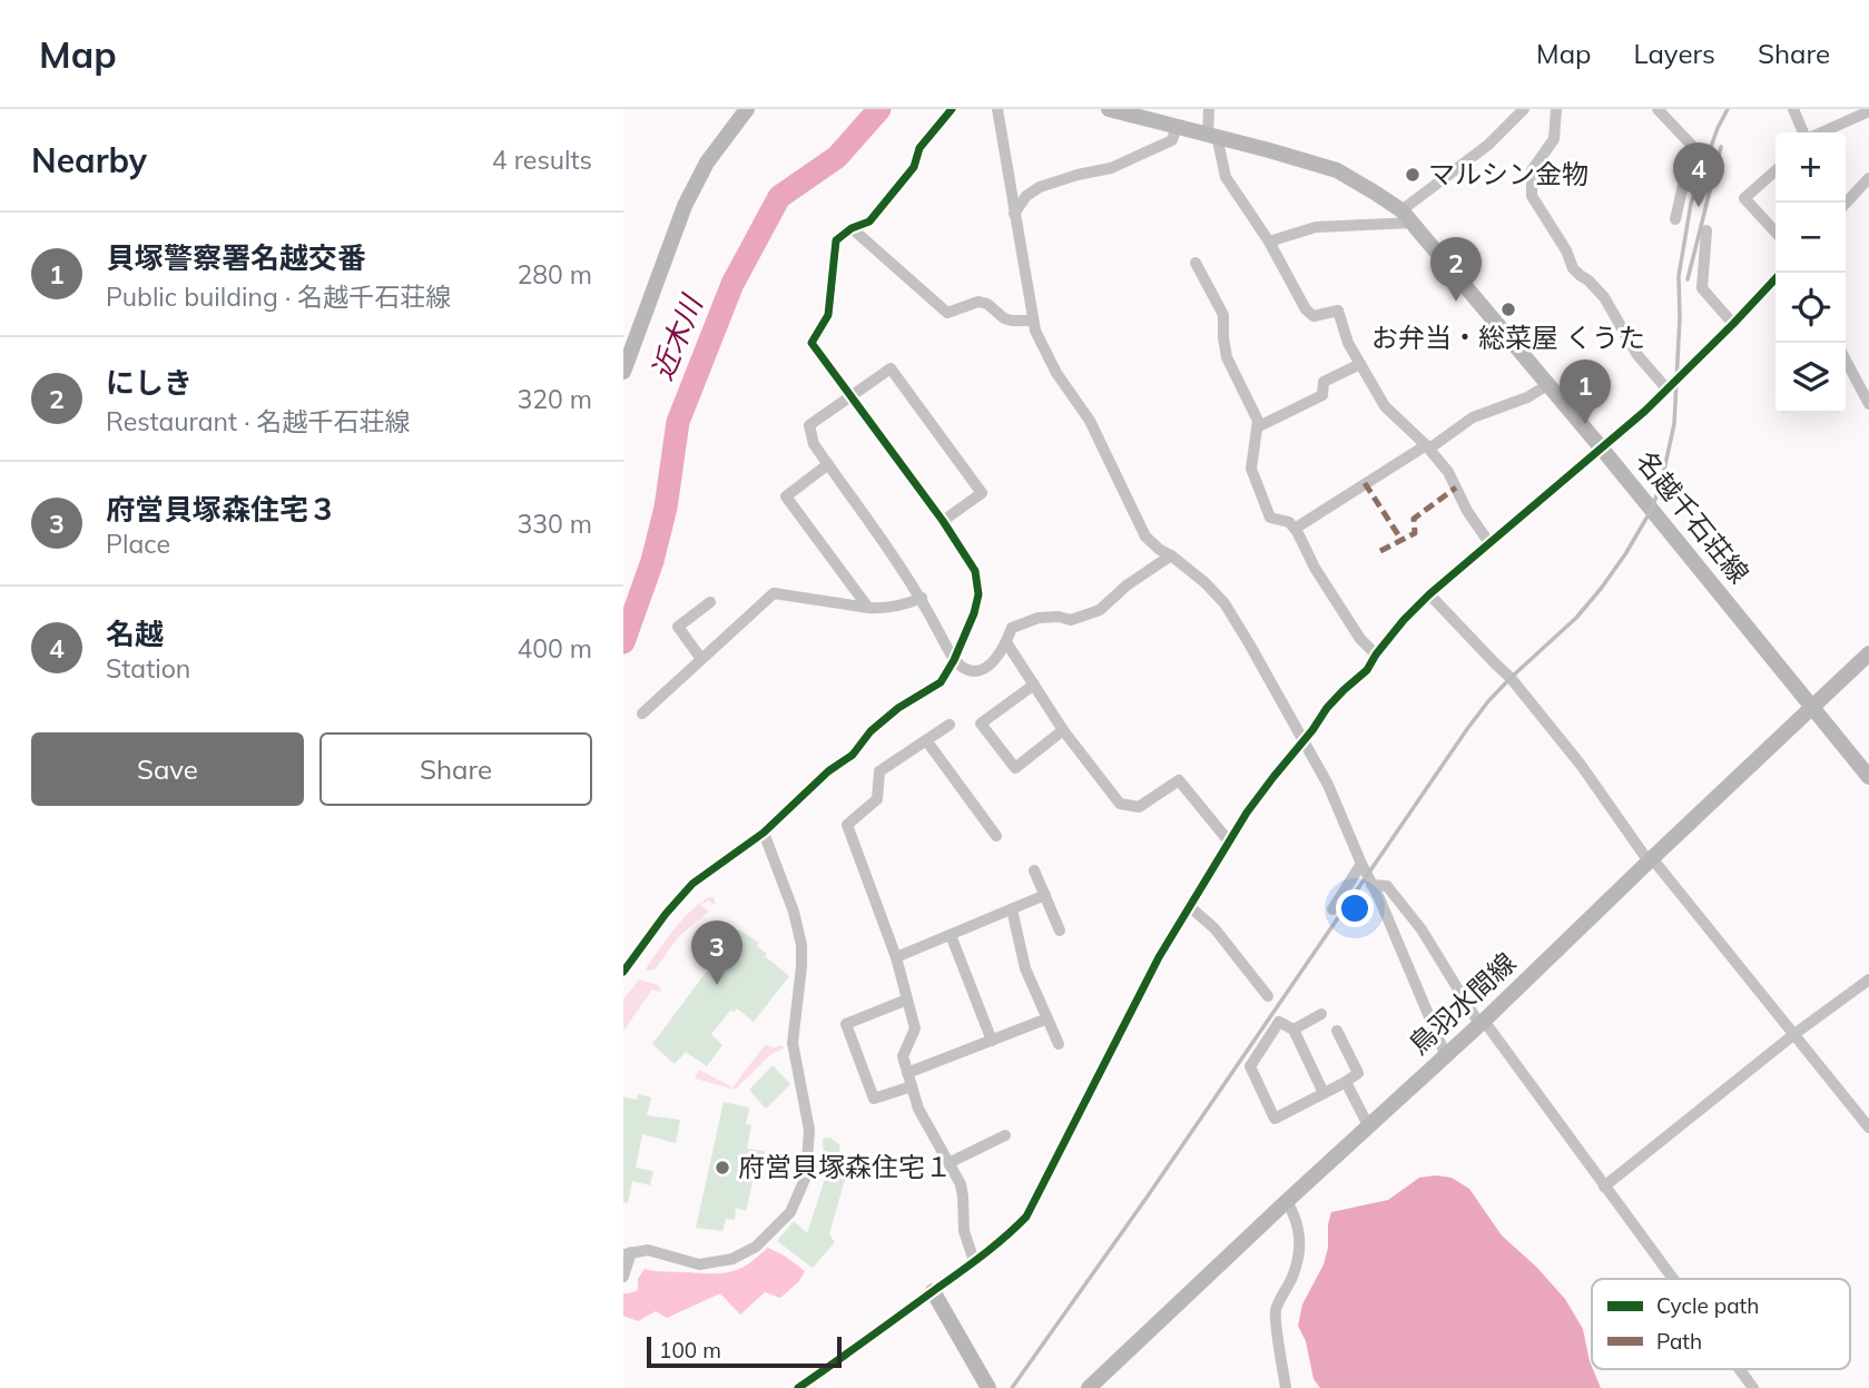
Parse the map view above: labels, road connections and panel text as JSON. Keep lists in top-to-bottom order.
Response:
{
  "streets": {
    "street": ["名越千石荘線", "鳥羽水間線"]
  },
  "crossings": [
    ["名越千石荘線", "鳥羽水間線"]
  ],
  "water": ["近木川"],
  "places": ["マルシン金物", "お弁当・総菜屋 くうた", "府営貝塚森住宅１"],
  "legend": ["Cycle path", "Path"],
  "scale_bar": "100 m",
  "page": {
    "header": "Map",
    "nav": ["Map", "Layers", "Share"],
    "heading": ["Nearby", "4 results"],
    "map_buttons": ["+", "−"],
    "pins": [
      "4",
      "2",
      "1",
      "3"
    ],
    "list": [
      {
        "mark": "1",
        "name": "貝塚警察署名越交番",
        "note": "Public building · 名越千石荘線",
        "value": "280 m"
      },
      {
        "mark": "2",
        "name": "にしき",
        "note": "Restaurant · 名越千石荘線",
        "value": "320 m"
      },
      {
        "mark": "3",
        "name": "府営貝塚森住宅３",
        "note": "Place",
        "value": "330 m"
      },
      {
        "mark": "4",
        "name": "名越",
        "note": "Station",
        "value": "400 m"
      }
    ],
    "buttons": ["Save", "Share"],
    "scale": "100 m"
  }
}
